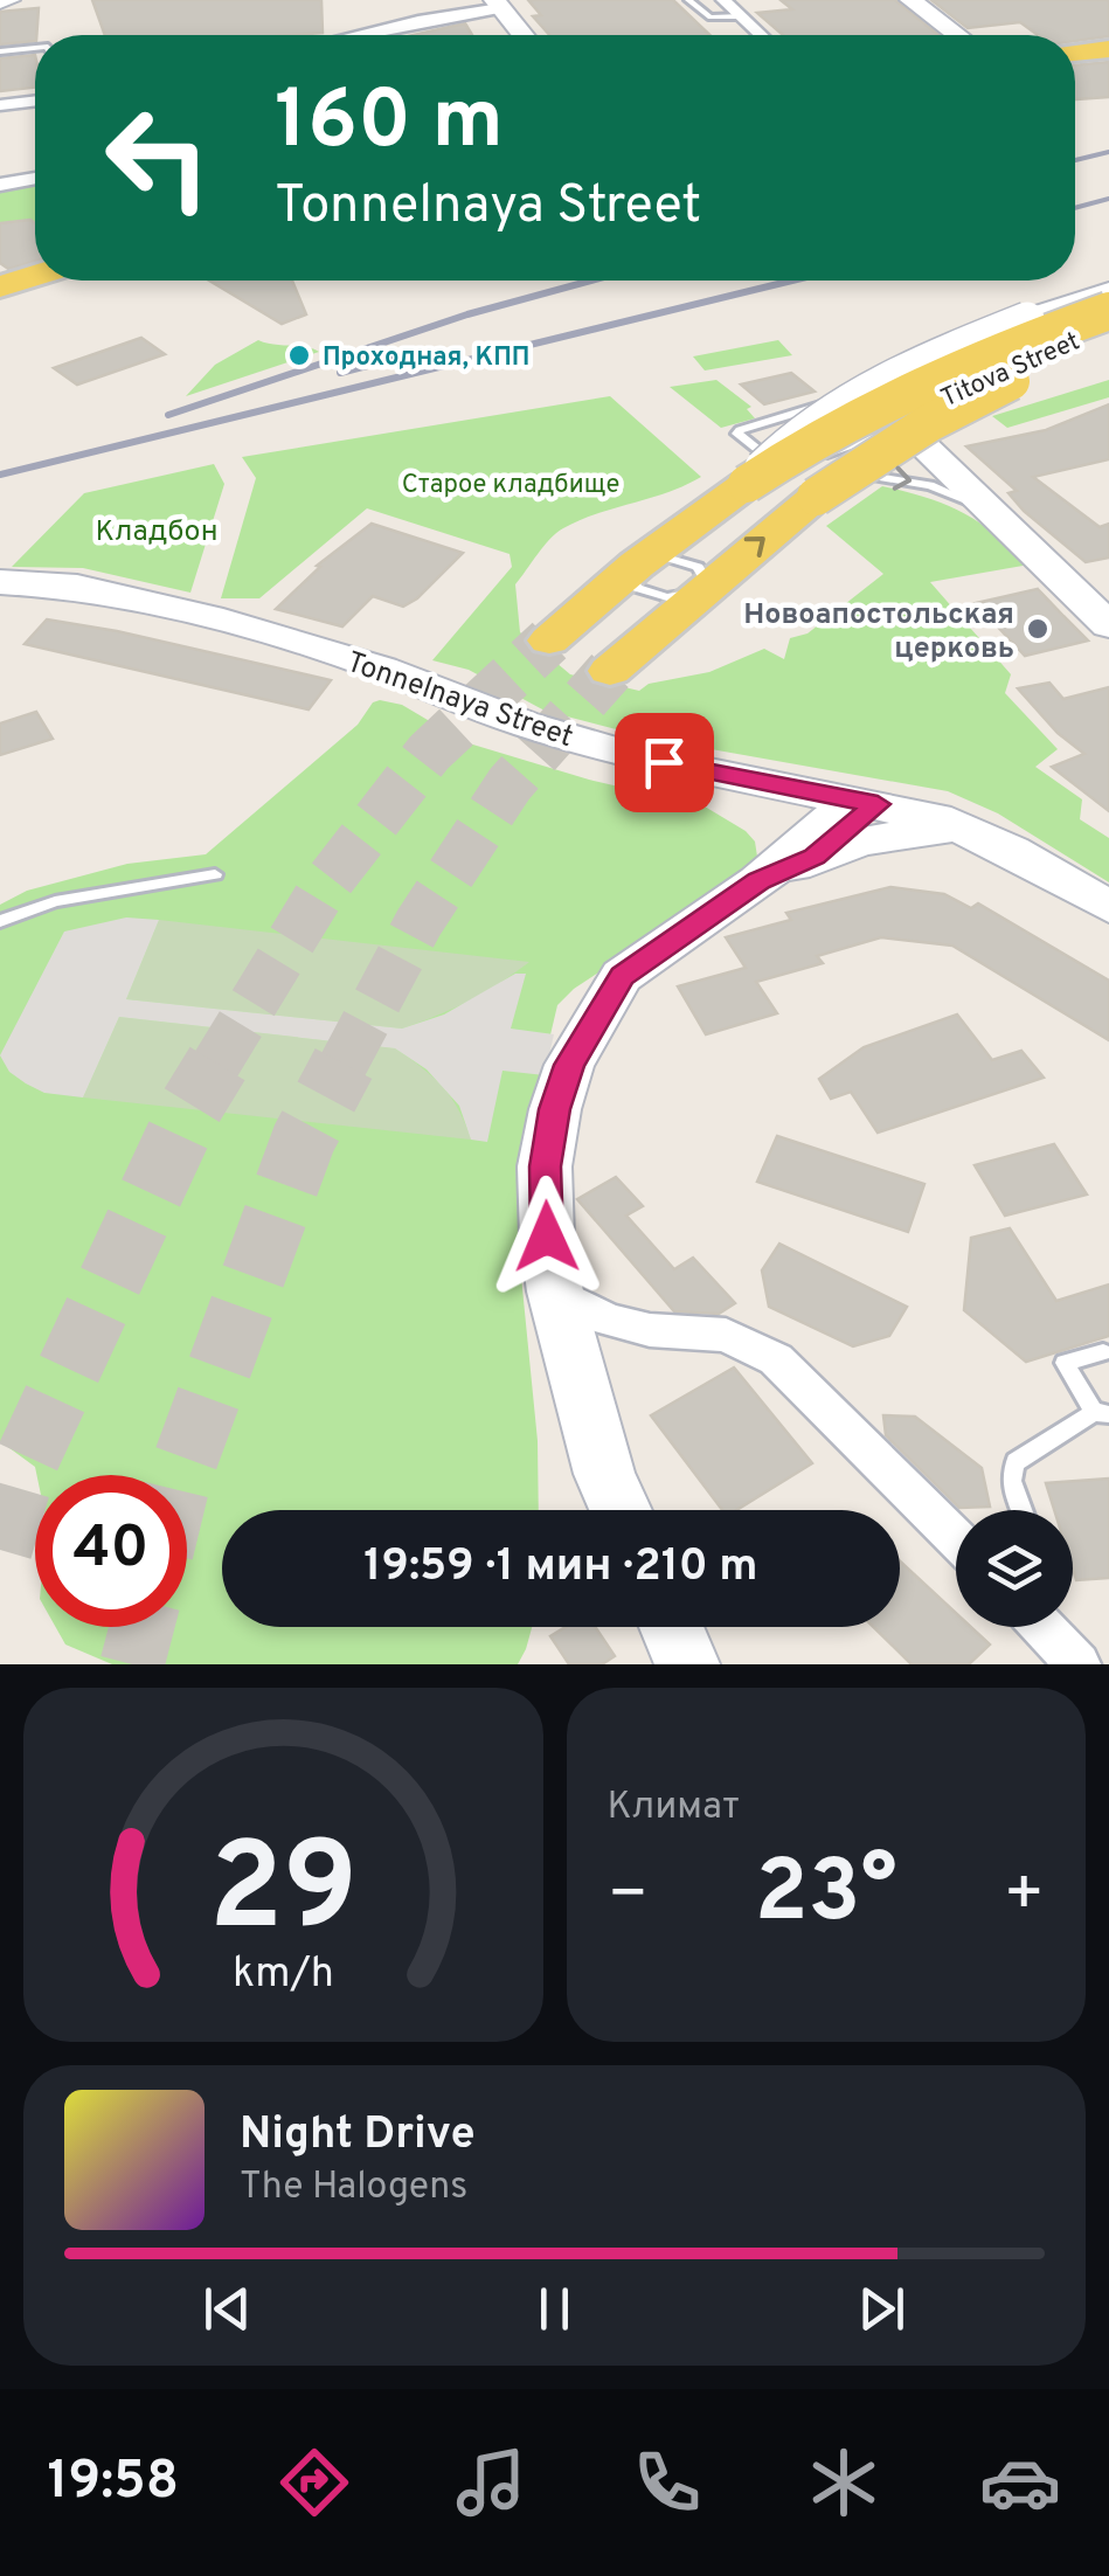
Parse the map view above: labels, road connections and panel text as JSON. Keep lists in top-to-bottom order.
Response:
{
  "streets": {
    "main road": ["Titova Street", "Tonnelnaya Street"]
  },
  "parks": ["Старое кладбище", "Кладбон"],
  "places": ["Проходная, КПП", "Новоапостольская церковь"],
  "page": {
    "turn": ["160 m", "Tonnelnaya Street"],
    "limit": "40",
    "trip": "19:59 · 1 мин · 210 m",
    "tile": "Климат",
    "heat": ["−", "23°", "+"],
    "song": ["Night Drive", "The Halogens"],
    "tabs": "19:58",
    "gauge": ["29", "km/h"]
  }
}
